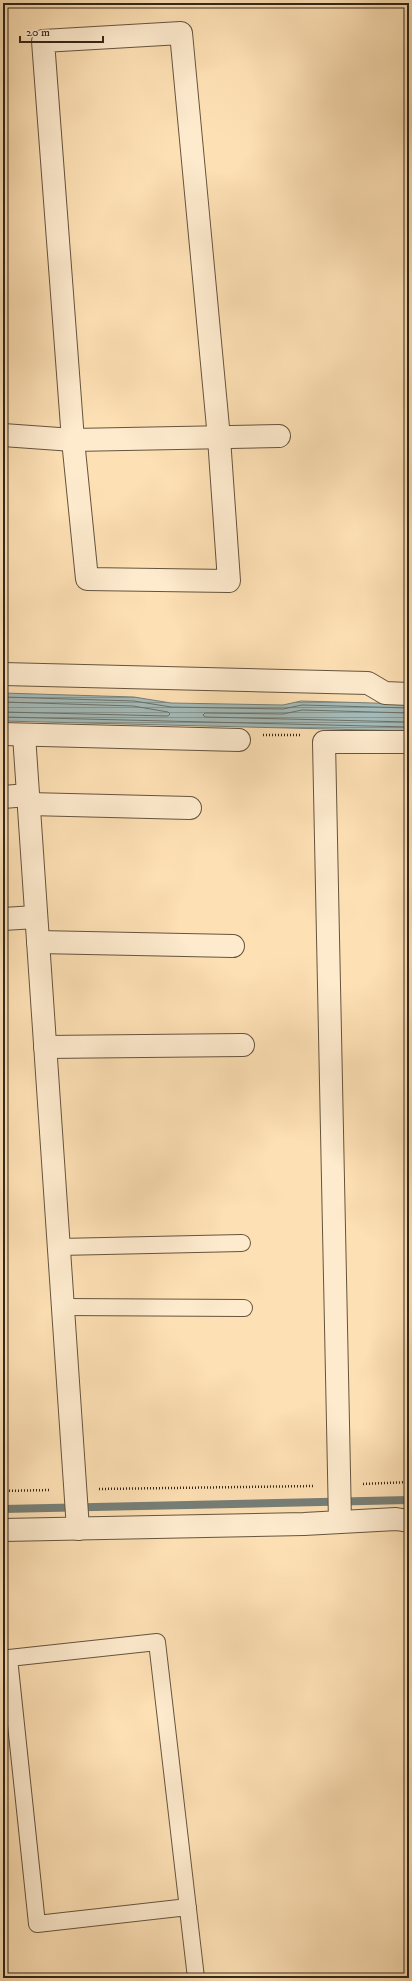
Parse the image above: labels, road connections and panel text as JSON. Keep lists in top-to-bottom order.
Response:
{
  "scale_bar": "20 m"
}
